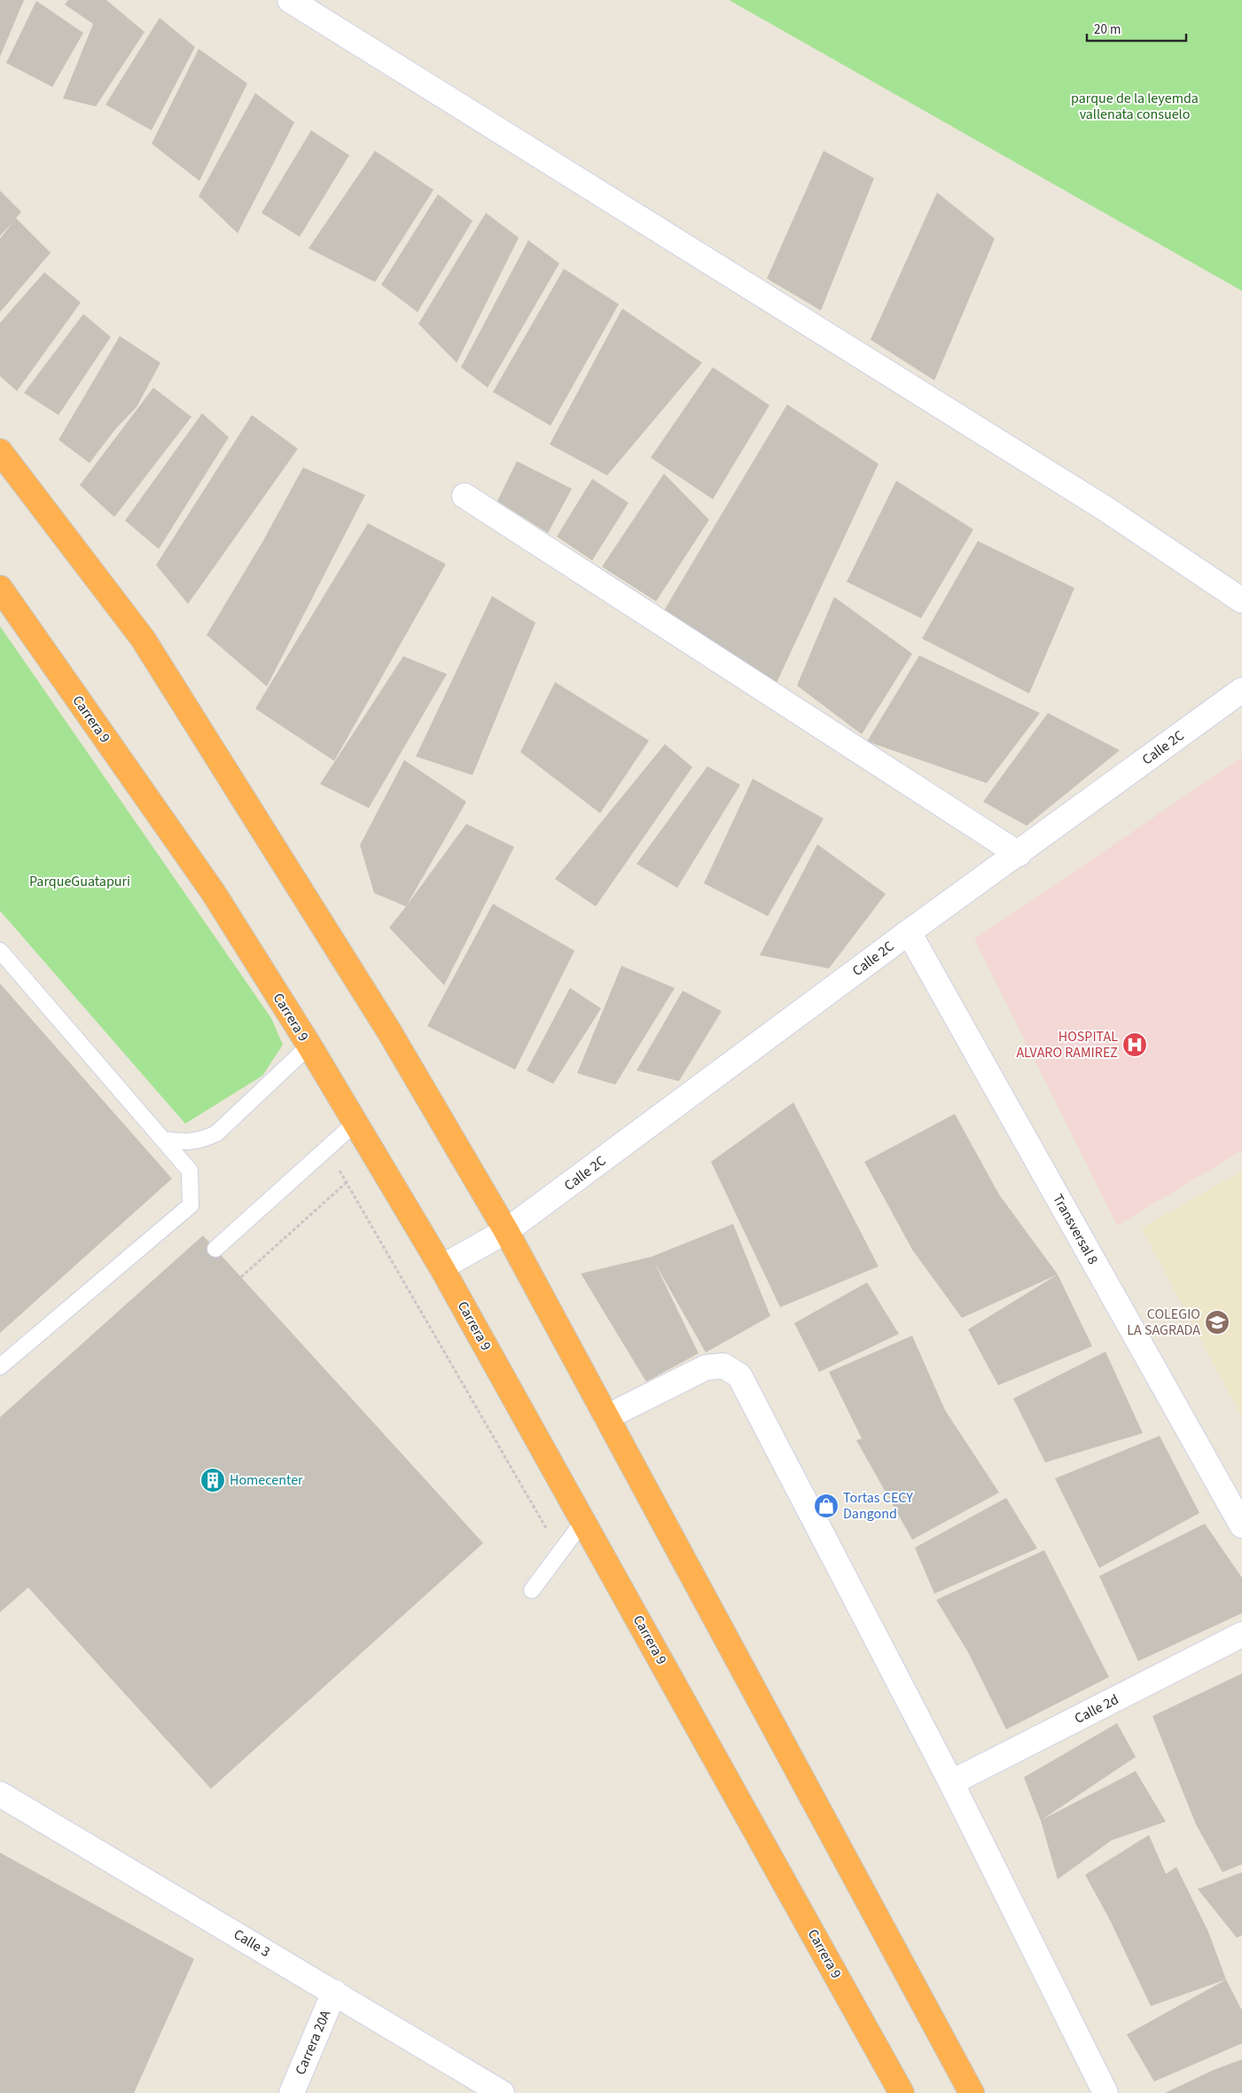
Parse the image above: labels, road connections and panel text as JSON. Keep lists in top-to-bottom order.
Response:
{
  "streets": {
    "highway": ["Carrera 9"],
    "street": [
      "Calle 2C",
      "Transversal 8",
      "Calle 2d",
      "Calle 3",
      "Carrera 20A"
    ]
  },
  "crossings": [
    ["Carrera 9", "Calle 2C"],
    ["Calle 2C", "Transversal 8"],
    ["Calle 3", "Carrera 20A"]
  ],
  "parks": ["parque de la leyemda vallenata consuelo", "ParqueGuatapuri"],
  "places": {
    "hospital": ["HOSPITAL ALVARO RAMIREZ"],
    "school or university": ["COLEGIO LA SAGRADA"],
    "building": ["Homecenter"],
    "shop": ["Tortas CECY Dangond"]
  },
  "scale_bar": "20 m"
}
